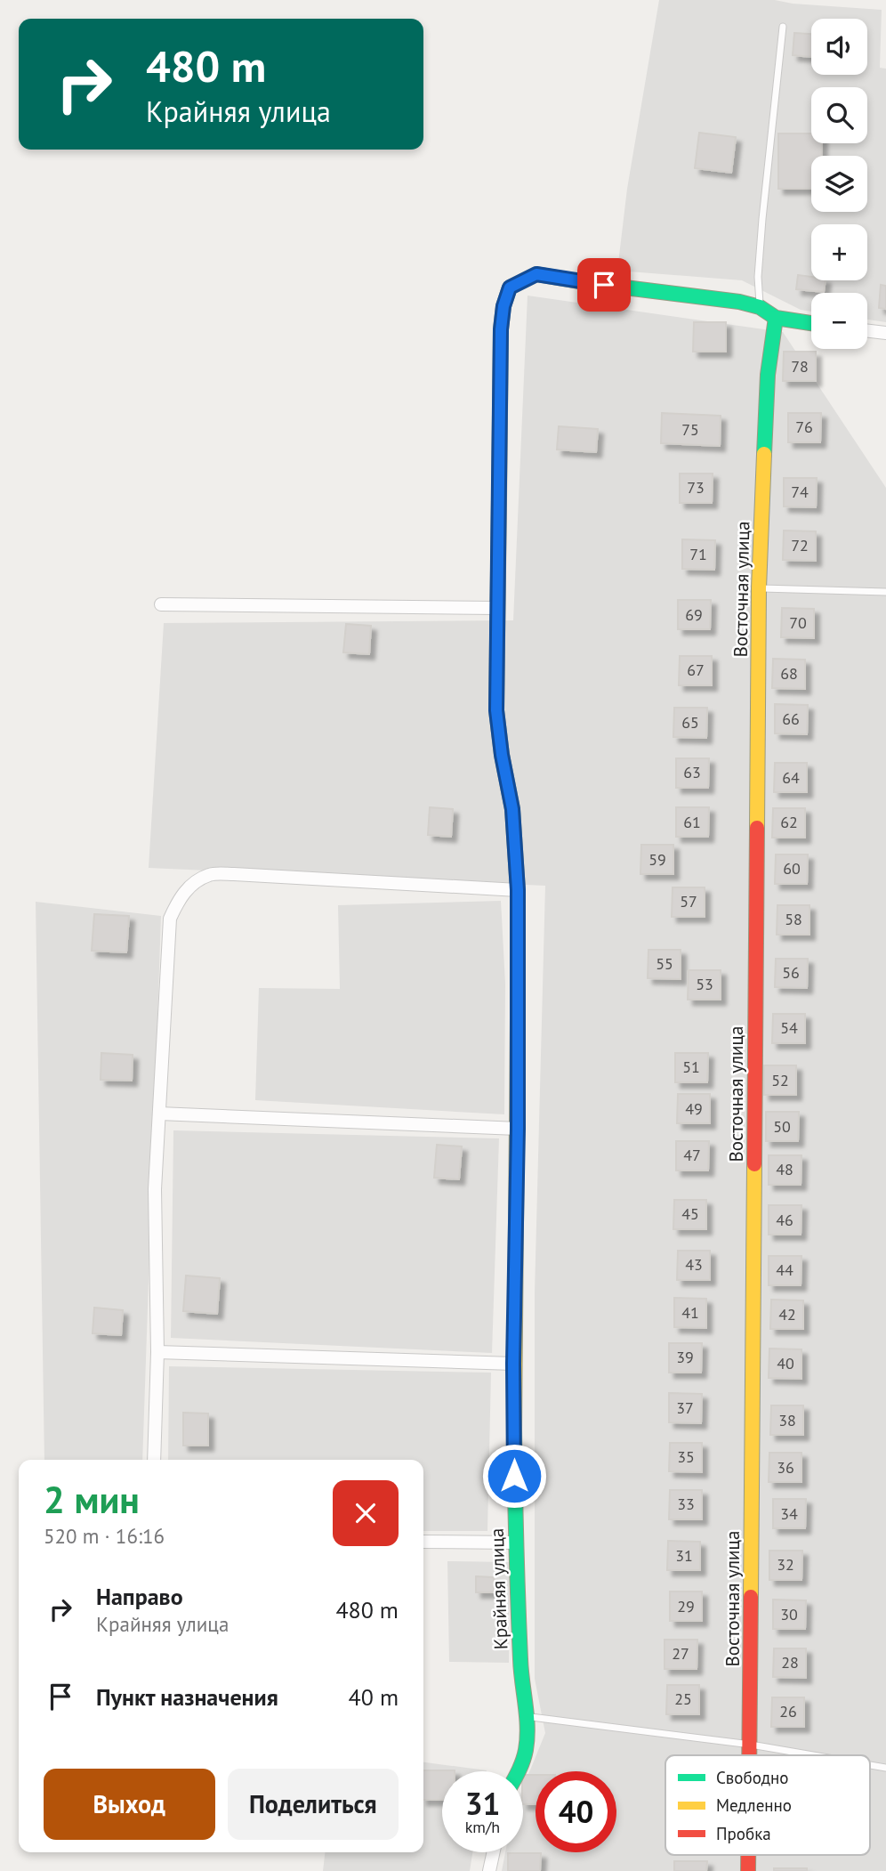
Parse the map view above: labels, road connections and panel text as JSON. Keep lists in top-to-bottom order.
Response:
{
  "streets": {
    "street": ["Восточная улица", "Крайняя улица"]
  },
  "crossings": [
    ["Восточная улица", "Крайняя улица"]
  ],
  "house_numbers": [
    "78",
    "76",
    "75",
    "73",
    "74",
    "72",
    "71",
    "69",
    "70",
    "67",
    "68",
    "66",
    "65",
    "63",
    "64",
    "61",
    "62",
    "59",
    "60",
    "57",
    "58",
    "55",
    "56",
    "53",
    "54",
    "51",
    "52",
    "49",
    "50",
    "47",
    "48",
    "45",
    "46",
    "43",
    "44",
    "41",
    "42",
    "39",
    "40",
    "37",
    "38",
    "35",
    "36",
    "33",
    "34",
    "31",
    "32",
    "29",
    "30",
    "27",
    "28",
    "25",
    "26"
  ],
  "legend": ["Свободно", "Медленно", "Пробка"],
  "page": {
    "map_buttons": ["+", "−"],
    "turn": ["480 m", "Крайняя улица"],
    "heading": ["2 мин", "520 m · 16:16"],
    "list": [
      {
        "name": "Направо",
        "note": "Крайняя улица",
        "value": "480 m"
      },
      {
        "name": "Пункт назначения",
        "value": "40 m"
      }
    ],
    "buttons": ["Выход", "Поделиться"],
    "speed": "31 km/h",
    "limit": "40"
  }
}
